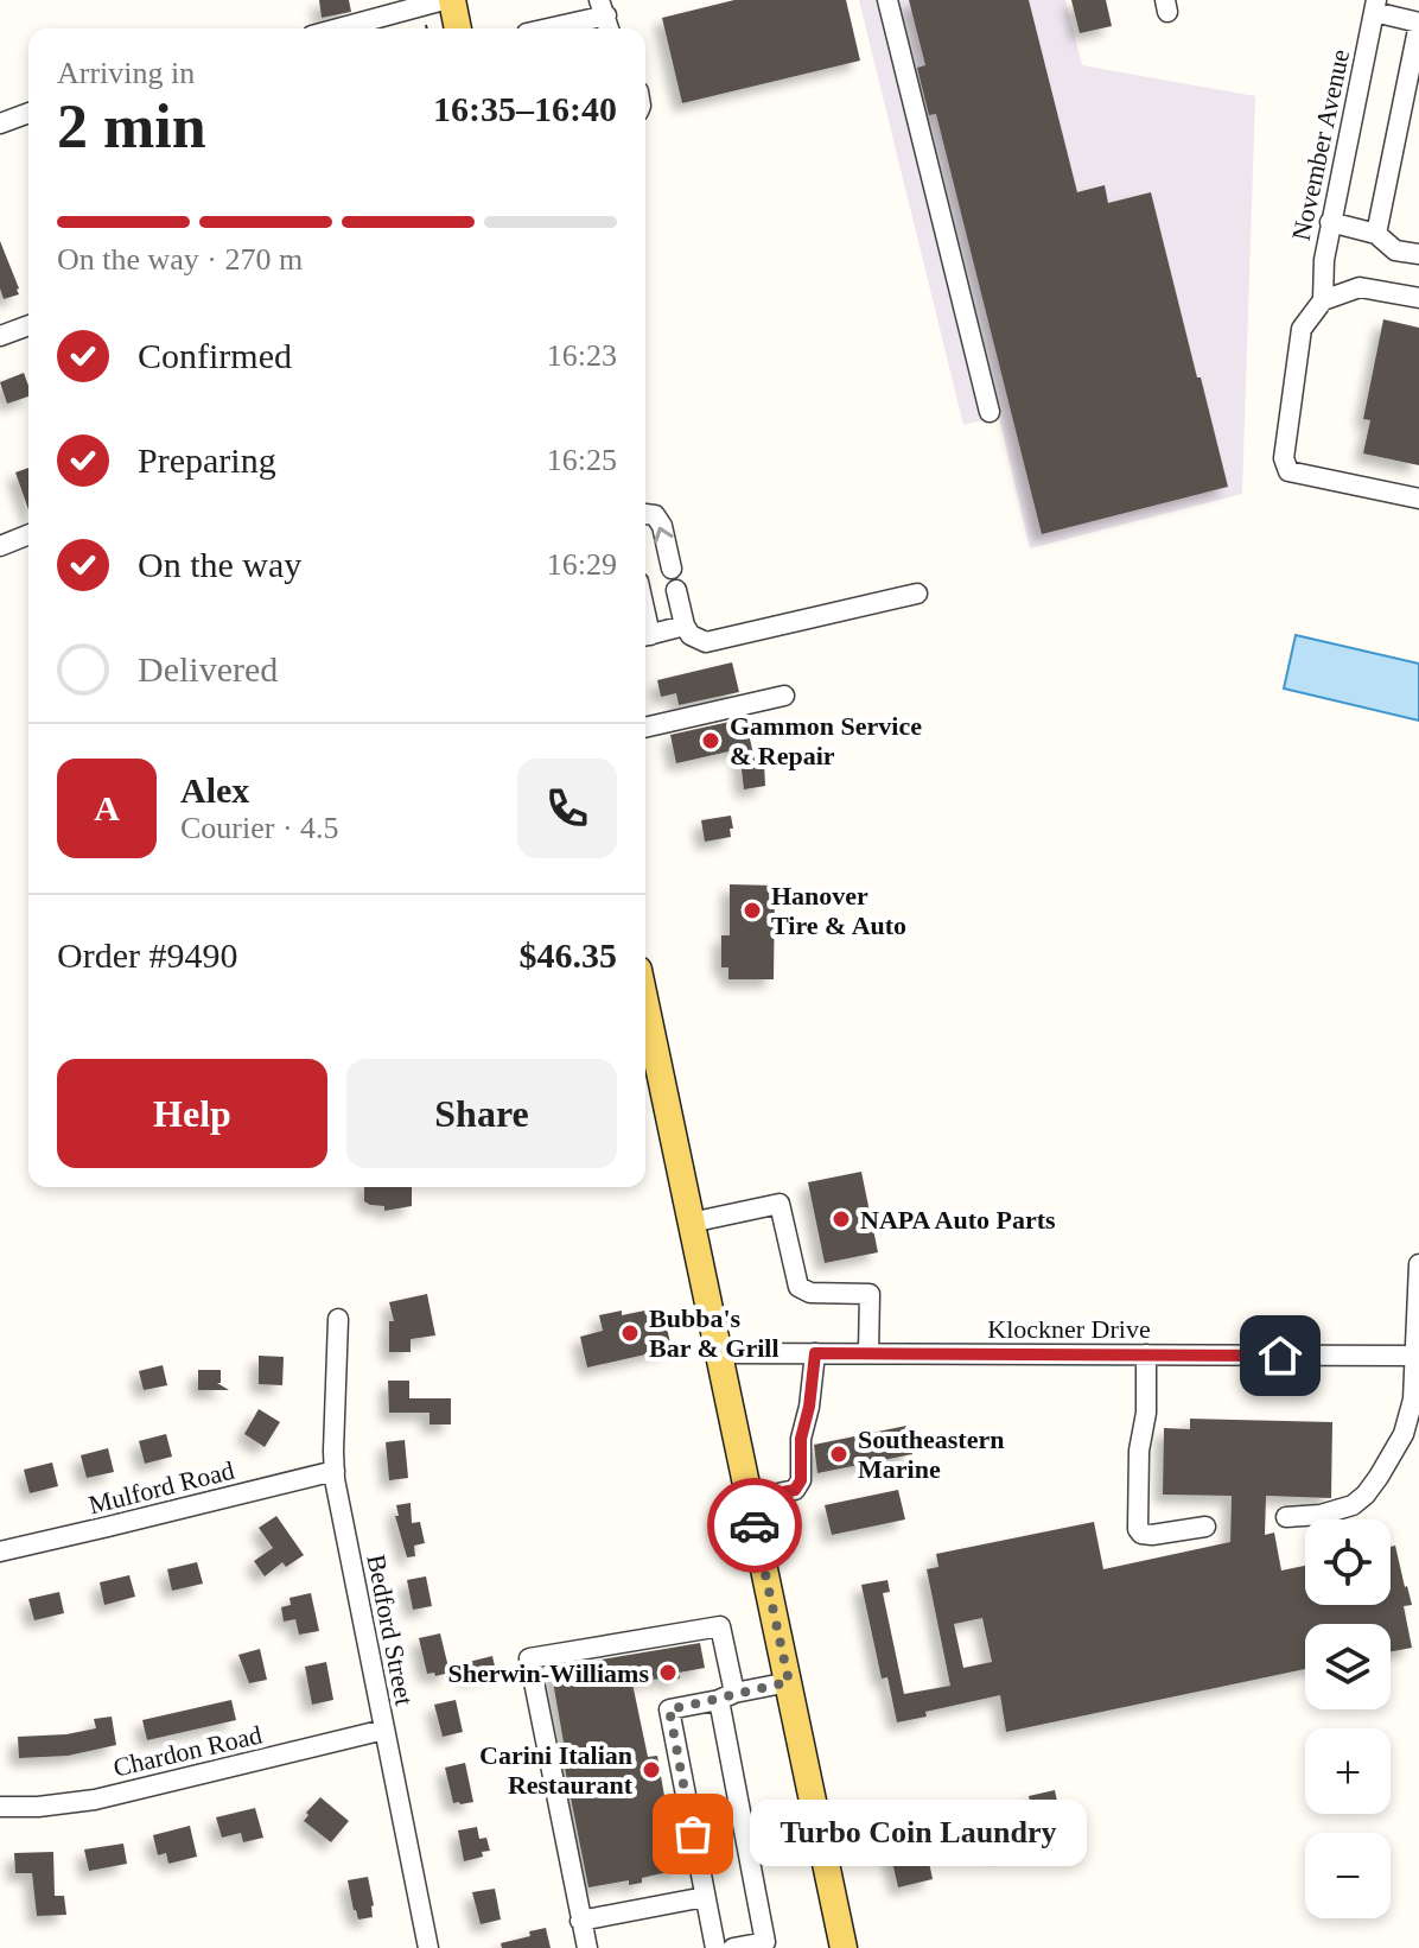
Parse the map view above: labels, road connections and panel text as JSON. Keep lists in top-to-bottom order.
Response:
{
  "streets": {
    "street": [
      "November Avenue",
      "Klockner Drive",
      "Mulford Road",
      "Bedford Street",
      "Chardon Road"
    ]
  },
  "crossings": [
    ["Mulford Road", "Bedford Street"],
    ["Bedford Street", "Chardon Road"]
  ],
  "places": [
    "Gammon Service & Repair",
    "Hanover Tire & Auto",
    "NAPA Auto Parts",
    "Bubba's Bar & Grill",
    "Southeastern Marine",
    "Sherwin-Williams",
    "Carini Italian Restaurant",
    "Turbo Coin Laundry"
  ],
  "page": {
    "heading": ["2 min", "Arriving in", "16:35–16:40"],
    "panel": [
      "Alex",
      "Courier · 4.5",
      "Order #9490",
      "$46.35"
    ],
    "bar": "On the way · 270 m",
    "list": [
      ["Confirmed", "16:23"],
      ["Preparing", "16:25"],
      ["On the way", "16:29"],
      "Delivered"
    ],
    "round": "A",
    "buttons": ["Help", "Share"],
    "map_buttons": ["+", "−"],
    "bubble": "Turbo Coin Laundry"
  }
}
